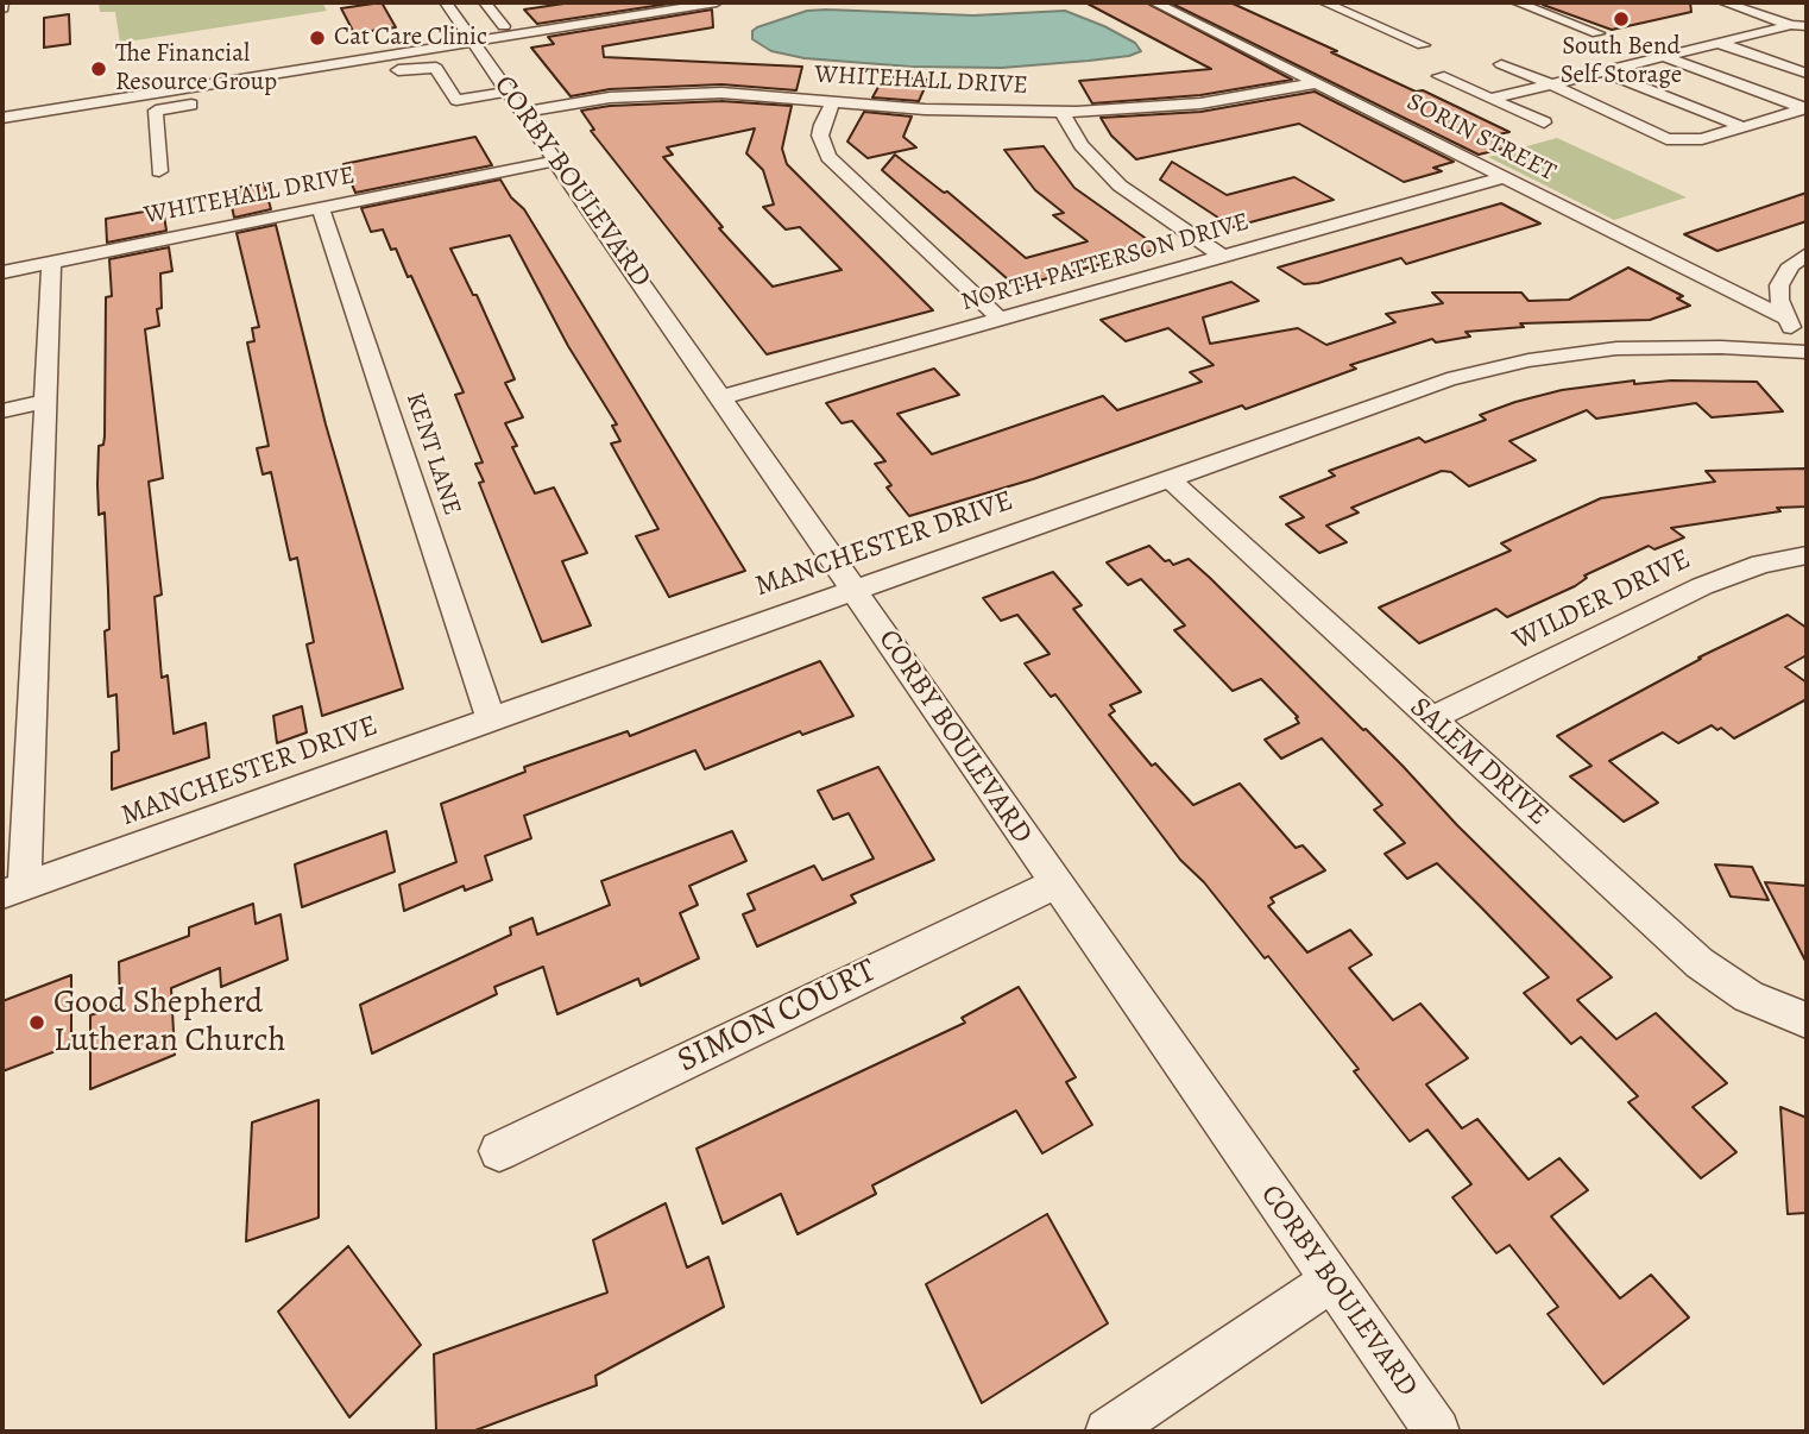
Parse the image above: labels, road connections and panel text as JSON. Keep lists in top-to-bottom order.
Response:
{
  "streets": {
    "street": [
      "WHITEHALL DRIVE",
      "SORIN STREET",
      "CORBY BOULEVARD",
      "NORTH PATTERSON DRIVE",
      "KENT LANE",
      "MANCHESTER DRIVE",
      "WILDER DRIVE",
      "SALEM DRIVE",
      "SIMON COURT"
    ]
  },
  "crossings": [
    ["WHITEHALL DRIVE", "SORIN STREET"],
    ["WHITEHALL DRIVE", "CORBY BOULEVARD"],
    ["WHITEHALL DRIVE", "KENT LANE"],
    ["SORIN STREET", "NORTH PATTERSON DRIVE"],
    ["CORBY BOULEVARD", "NORTH PATTERSON DRIVE"],
    ["CORBY BOULEVARD", "MANCHESTER DRIVE"],
    ["CORBY BOULEVARD", "SIMON COURT"],
    ["KENT LANE", "MANCHESTER DRIVE"],
    ["MANCHESTER DRIVE", "SALEM DRIVE"],
    ["WILDER DRIVE", "SALEM DRIVE"]
  ],
  "places": [
    "South Bend Self Storage",
    "Cat Care Clinic",
    "The Financial Resource Group",
    "Good Shepherd Lutheran Church"
  ]
}
